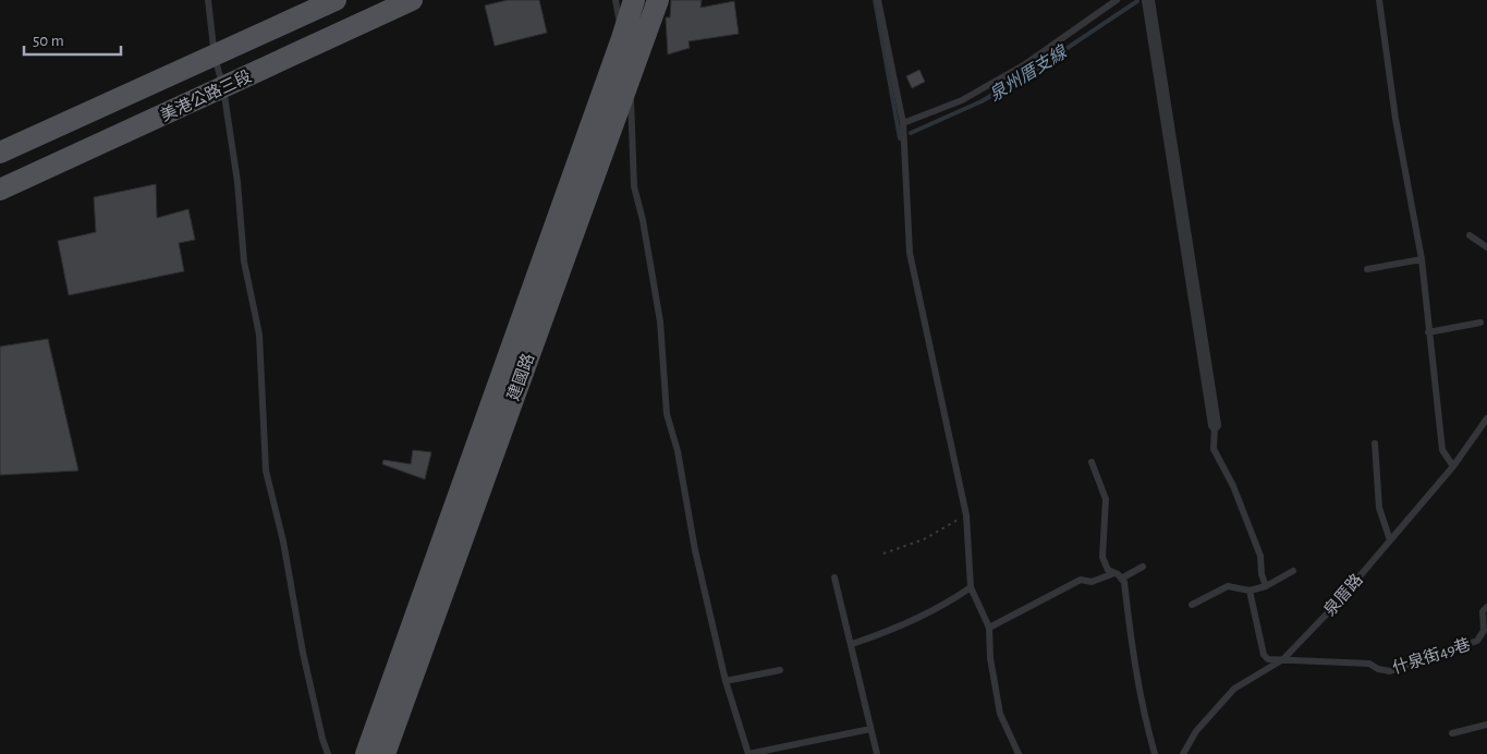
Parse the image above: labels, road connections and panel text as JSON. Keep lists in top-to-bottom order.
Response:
{
  "streets": {
    "main road": ["美港公路三段", "建國路"],
    "lane": ["泉厝路", "什泉街49巷"]
  },
  "crossings": [
    ["泉厝路", "什泉街49巷"]
  ],
  "water": ["泉州厝支線"],
  "scale_bar": "50 m"
}
